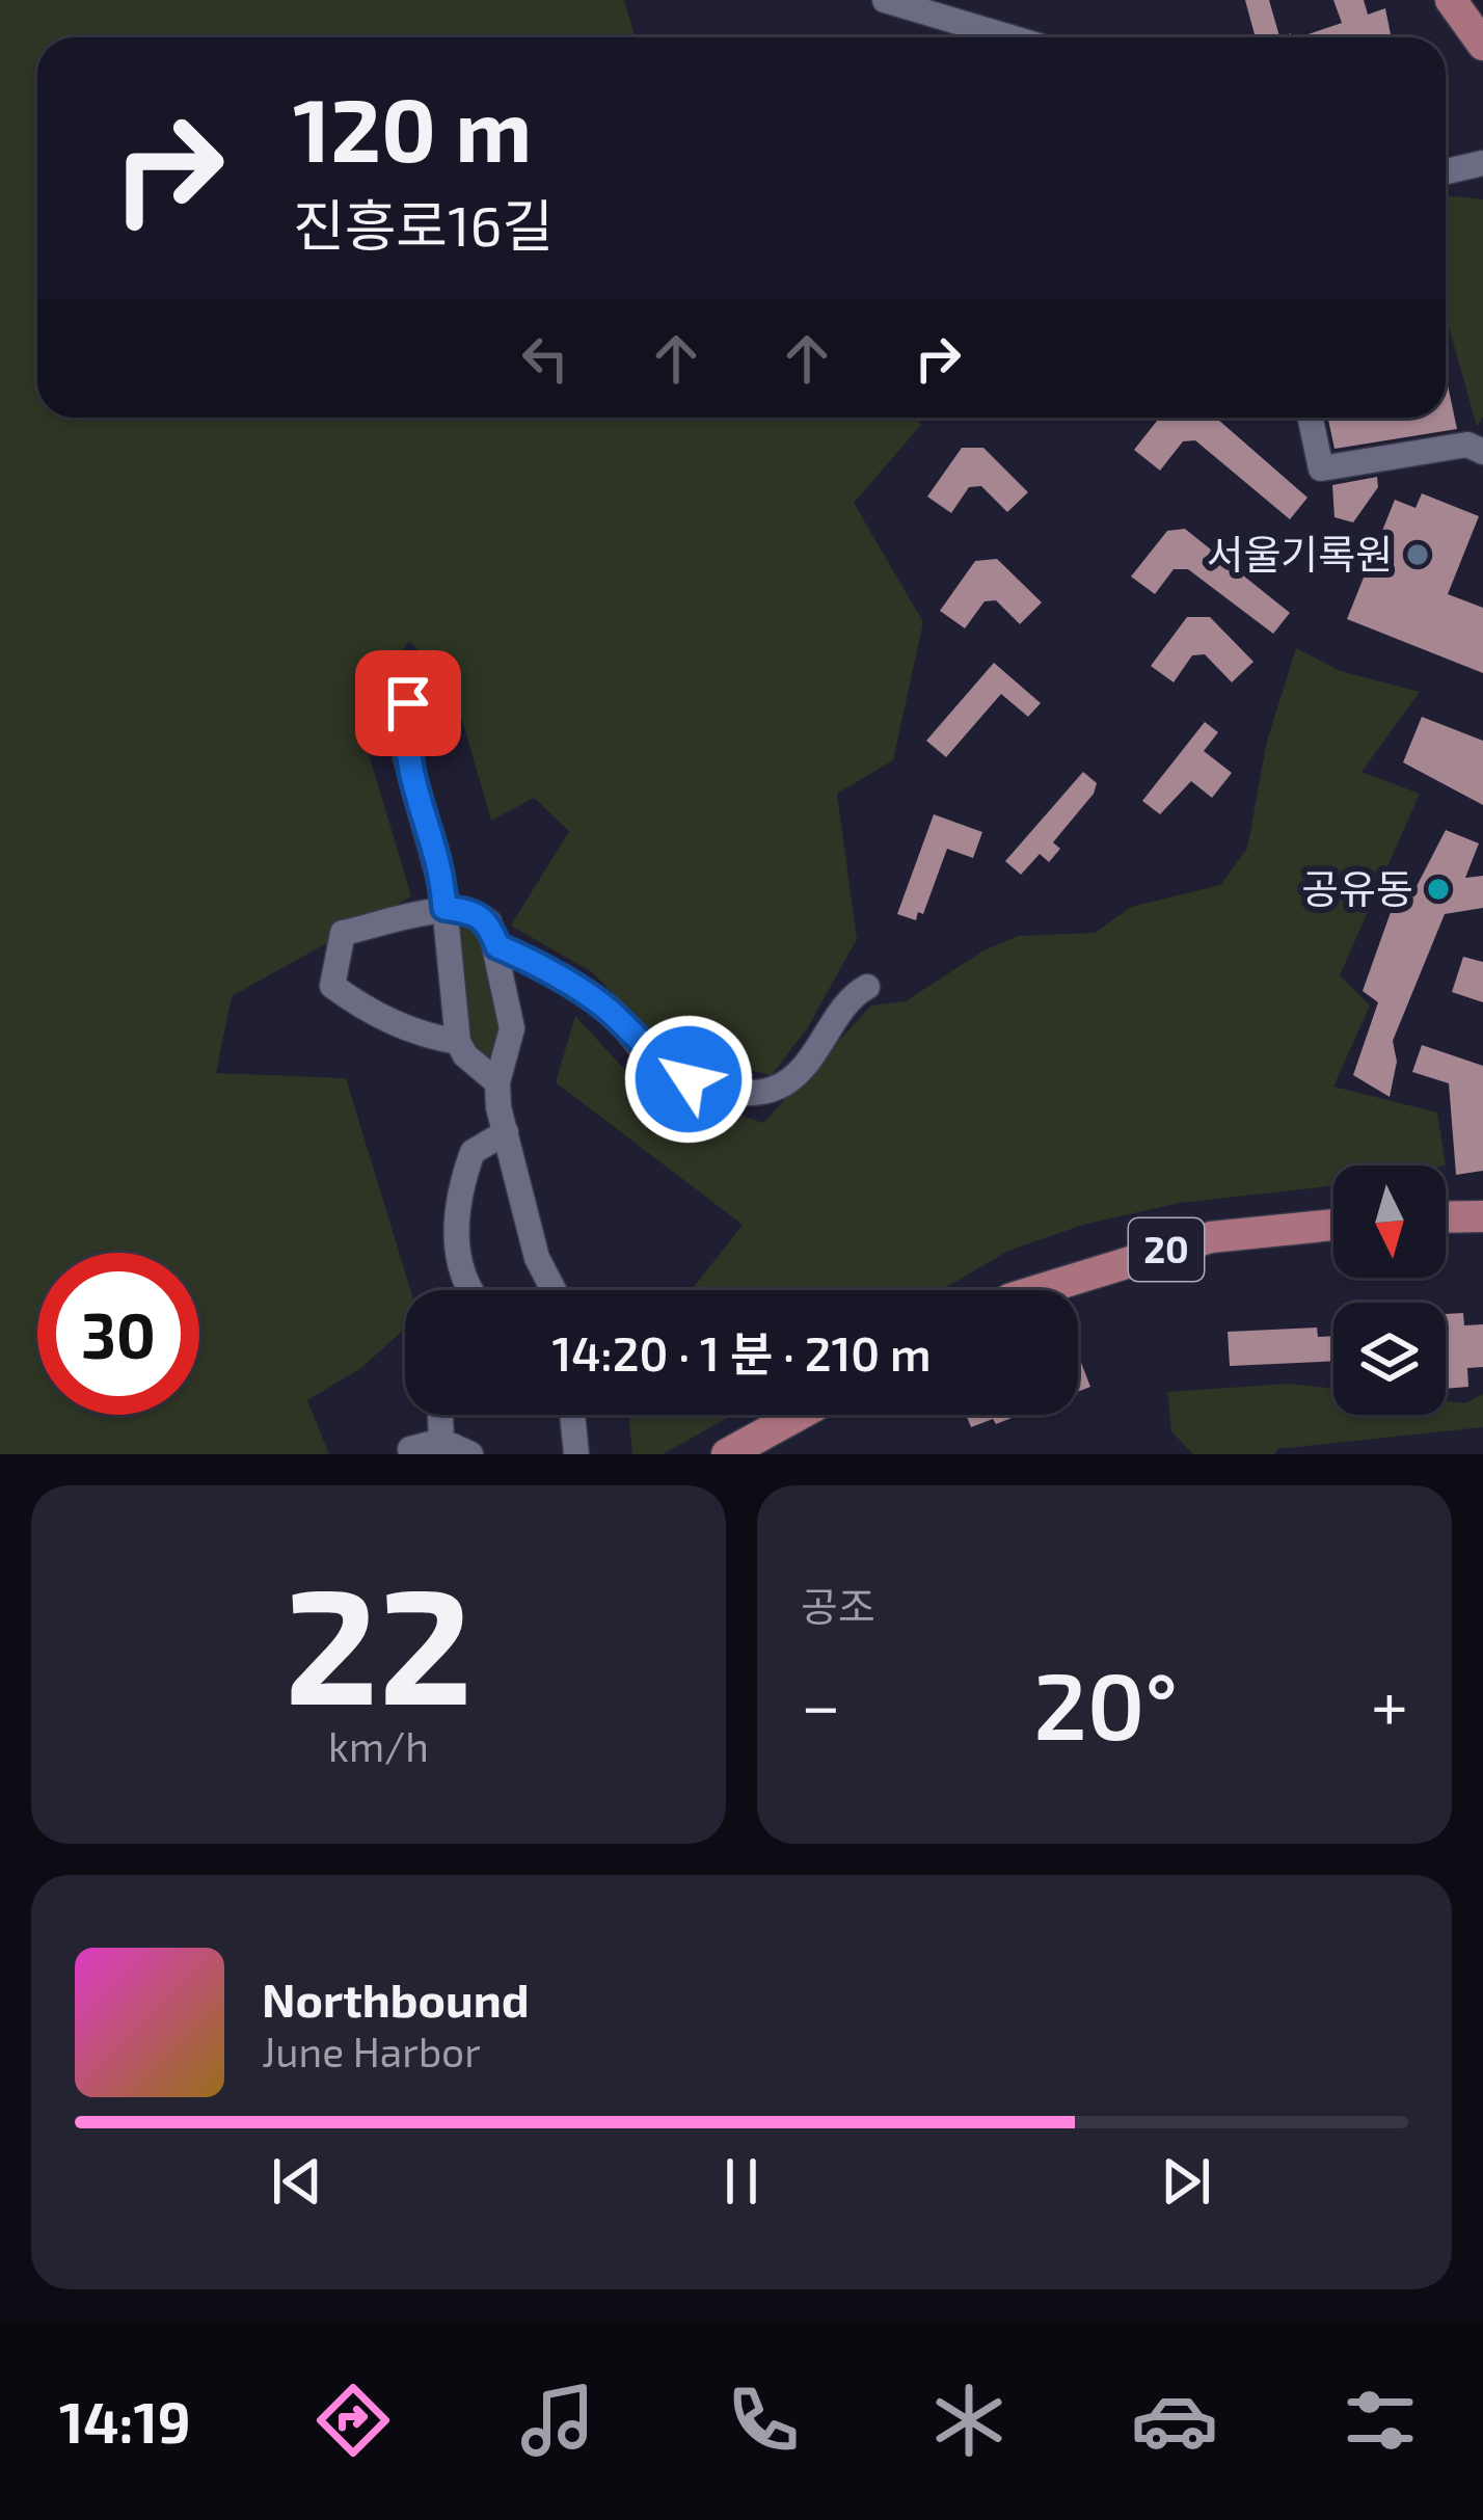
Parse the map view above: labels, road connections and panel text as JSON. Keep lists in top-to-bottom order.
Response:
{
  "streets": {
    "main road": ["20"]
  },
  "places": ["서울기록원", "공유동"],
  "north": "bottom",
  "page": {
    "turn": ["120 m", "진흥로16길"],
    "limit": "30",
    "trip": "14:20 · 1 분 · 210 m",
    "tile": [
      ["22", "km/h"],
      "공조"
    ],
    "heat": ["−", "20°", "+"],
    "song": ["Northbound", "June Harbor"],
    "tabs": "14:19"
  }
}
